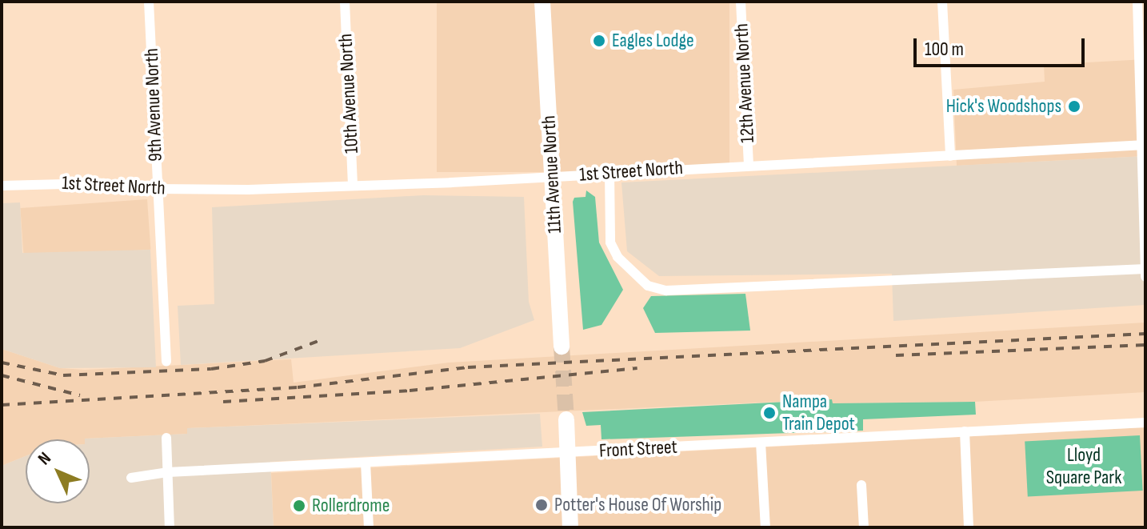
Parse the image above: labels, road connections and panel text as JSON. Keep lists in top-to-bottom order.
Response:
{
  "streets": {
    "main road": ["11th Avenue North"],
    "street": [
      "12th Avenue North",
      "10th Avenue North",
      "9th Avenue North",
      "1st Street North",
      "Front Street"
    ]
  },
  "crossings": [
    ["12th Avenue North", "1st Street North"],
    ["10th Avenue North", "1st Street North"],
    ["9th Avenue North", "1st Street North"],
    ["1st Street North", "11th Avenue North"]
  ],
  "parks": ["Lloyd Square Park"],
  "places": [
    "Eagles Lodge",
    "Hick's Woodshops",
    "Nampa Train Depot",
    "Potter's House Of Worship",
    "Rollerdrome"
  ],
  "scale_bar": "100 m",
  "north": "top left"
}
